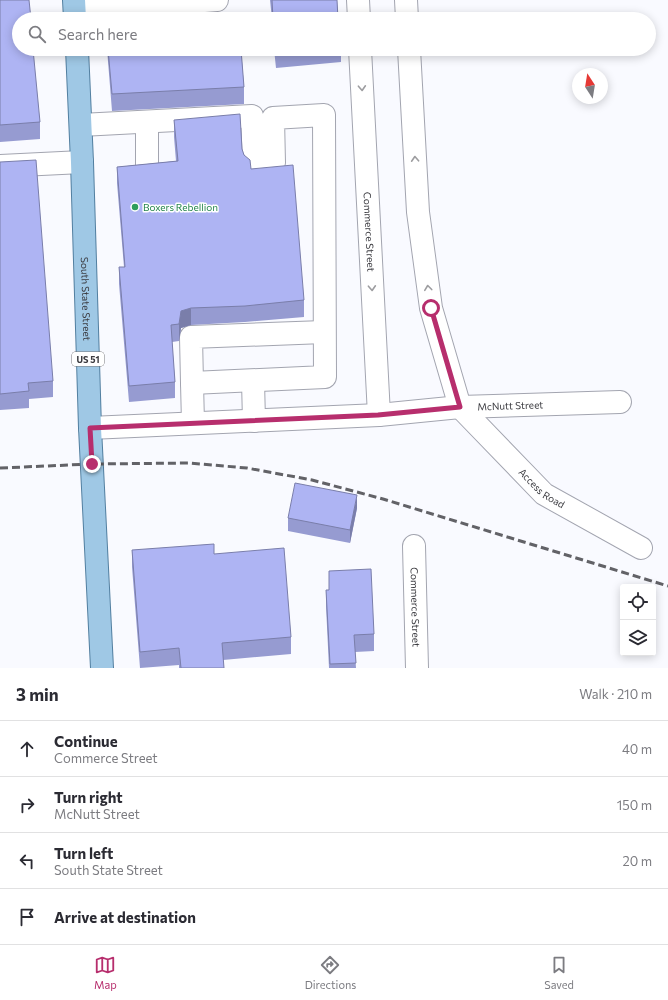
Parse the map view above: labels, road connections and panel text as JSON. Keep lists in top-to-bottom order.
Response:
{
  "streets": {
    "main road": ["South State Street", "US 51"],
    "street": ["Commerce Street", "McNutt Street", "Access Road"]
  },
  "crossings": [
    ["Commerce Street", "McNutt Street"],
    ["South State Street", "McNutt Street"],
    ["McNutt Street", "Access Road"]
  ],
  "places": ["Boxers Rebellion"],
  "north": "top",
  "page": {
    "search": "Search here",
    "heading": ["3 min", "Walk · 210 m"],
    "list": [
      ["Continue", "Commerce Street", "40 m"],
      ["Turn right", "McNutt Street", "150 m"],
      ["Turn left", "South State Street", "20 m"],
      "Arrive at destination"
    ],
    "nav": ["Map", "Directions", "Saved"]
  }
}
